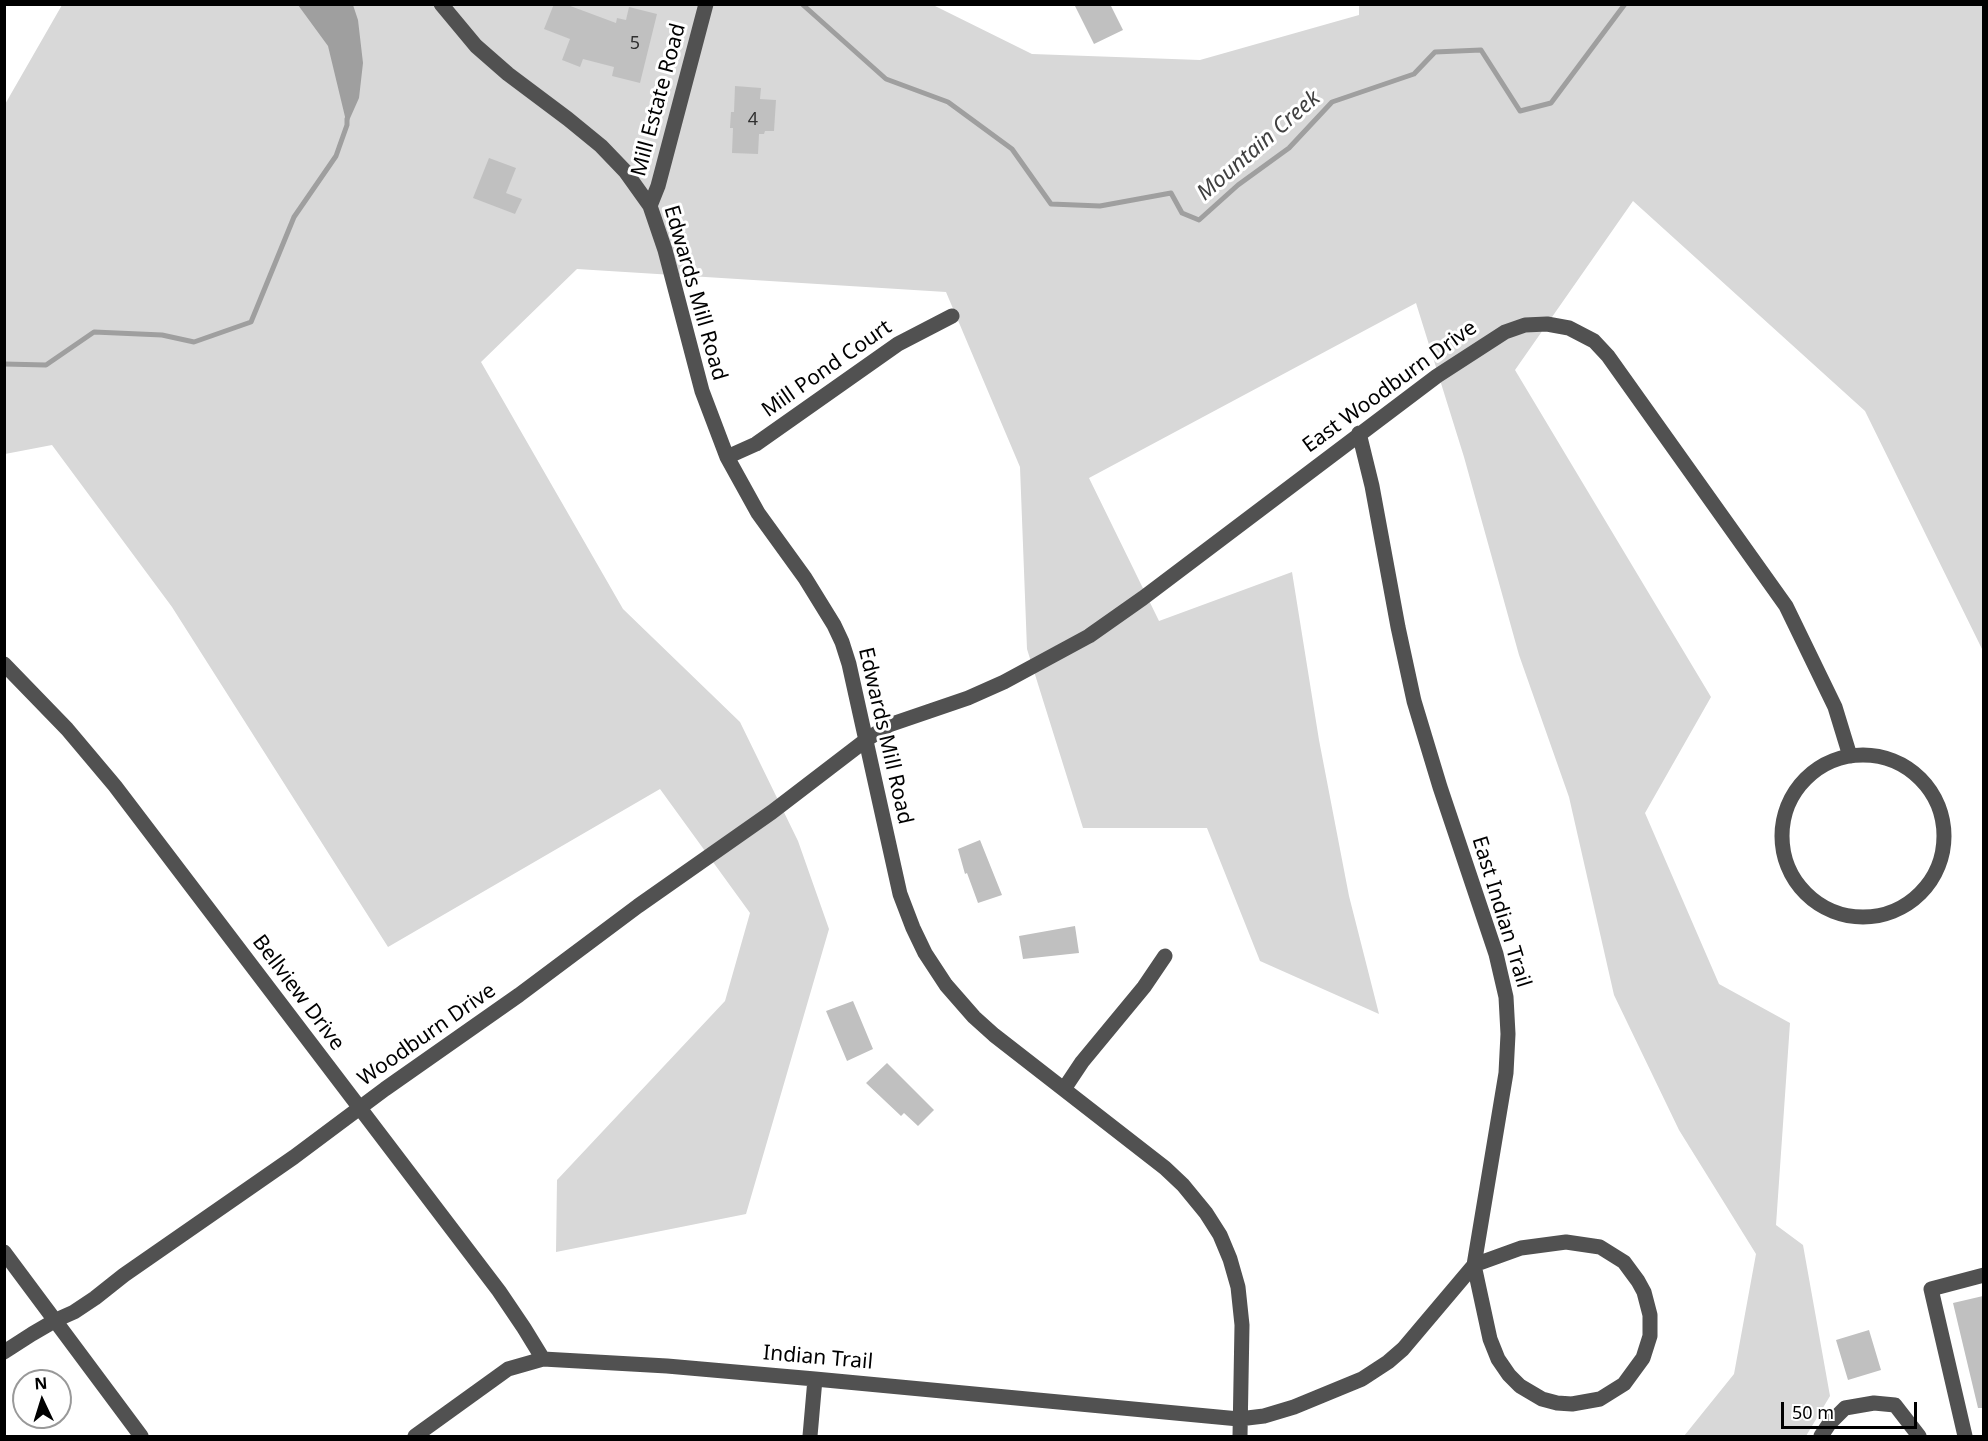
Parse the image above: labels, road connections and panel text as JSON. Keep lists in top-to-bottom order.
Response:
{
  "streets": {
    "street": [
      "Mill Estate Road",
      "Edwards Mill Road",
      "Mill Pond Court",
      "East Woodburn Drive",
      "East Indian Trail",
      "Bellview Drive",
      "Woodburn Drive",
      "Indian Trail"
    ]
  },
  "crossings": [
    ["Mill Estate Road", "Edwards Mill Road"],
    ["Edwards Mill Road", "Mill Pond Court"],
    ["Edwards Mill Road", "East Woodburn Drive"],
    ["Edwards Mill Road", "Woodburn Drive"],
    ["Edwards Mill Road", "Indian Trail"],
    ["East Woodburn Drive", "East Indian Trail"],
    ["East Woodburn Drive", "Woodburn Drive"],
    ["Bellview Drive", "Woodburn Drive"],
    ["Bellview Drive", "Indian Trail"]
  ],
  "water": ["Mountain Creek"],
  "house_numbers": ["5", "4"],
  "scale_bar": "50 m",
  "north": "top"
}
